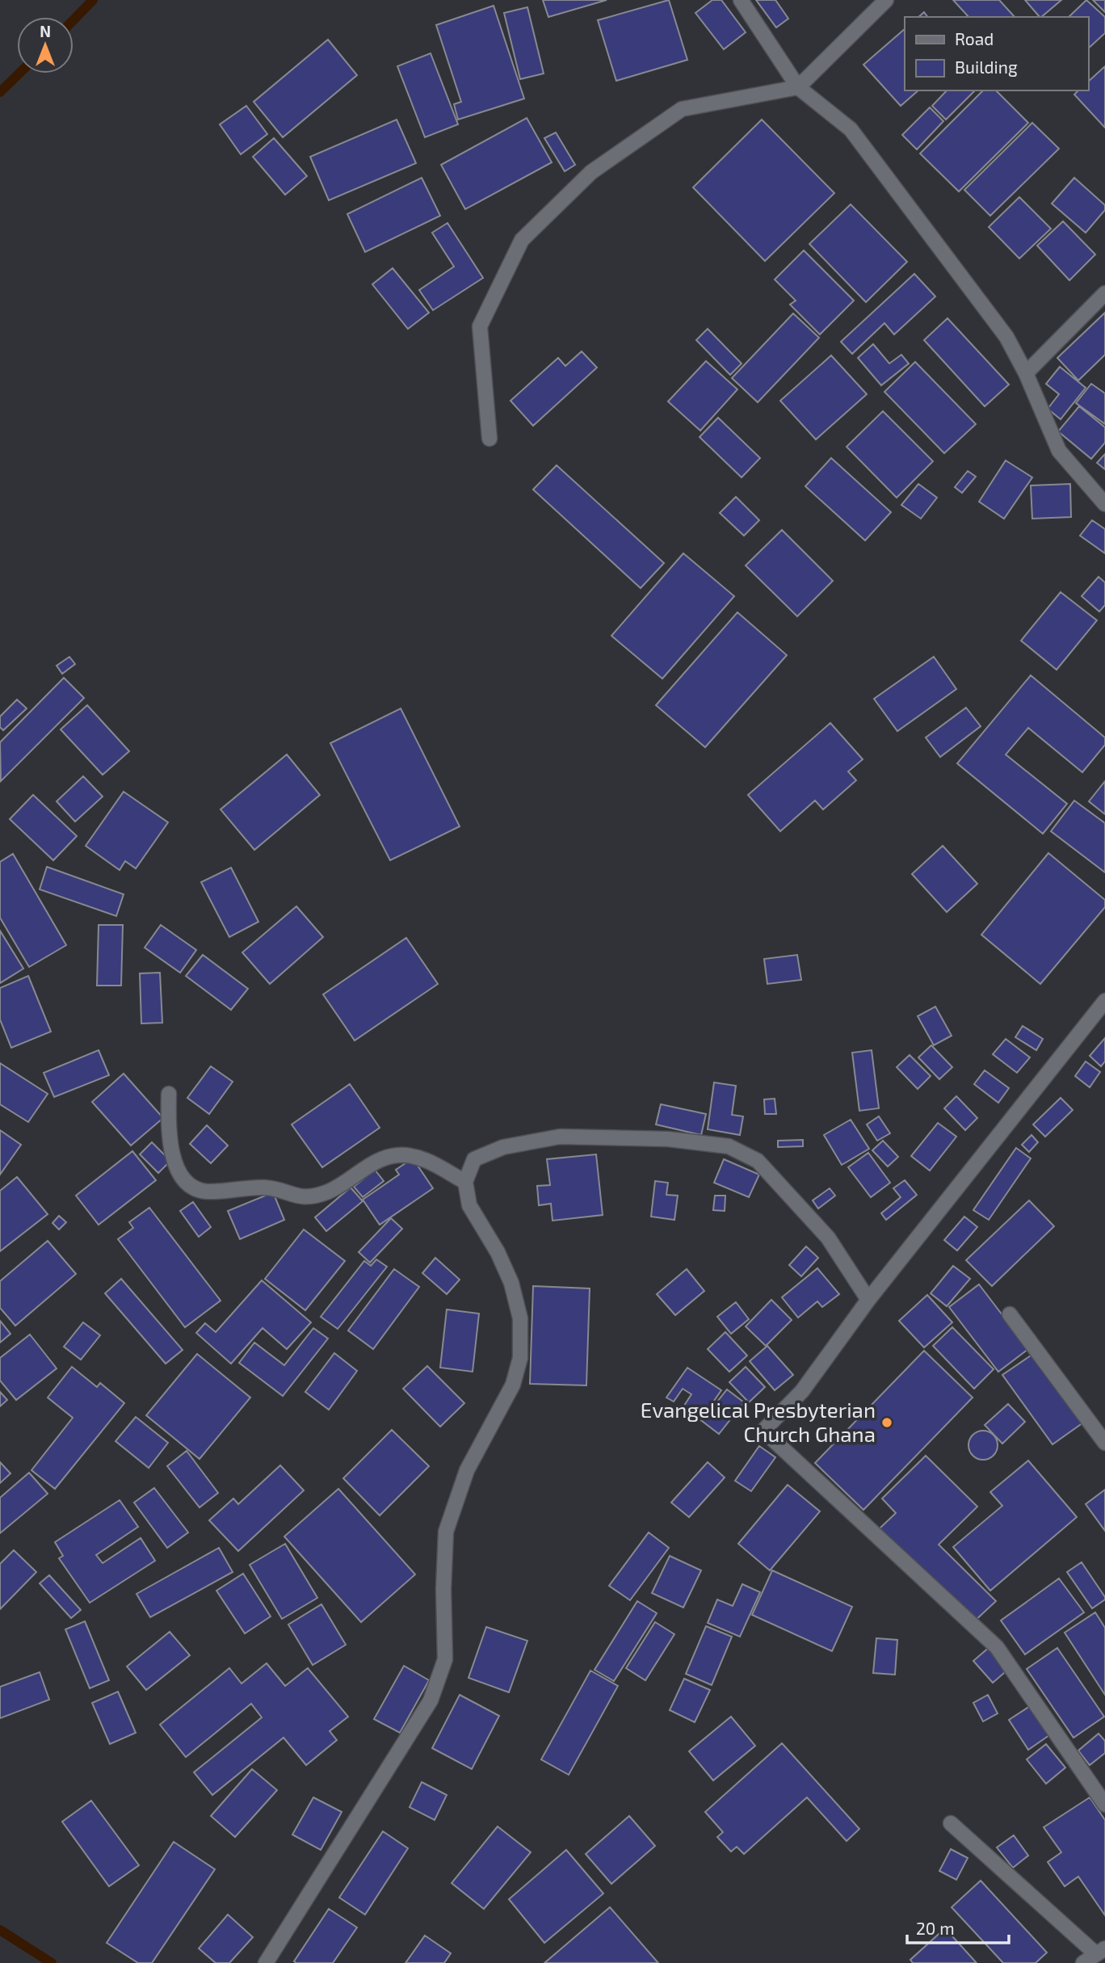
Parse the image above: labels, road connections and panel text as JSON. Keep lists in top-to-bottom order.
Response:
{
  "places": ["Evangelical Presbyterian Church Ghana"],
  "legend": ["Road", "Building"],
  "scale_bar": "20 m",
  "north": "top"
}
